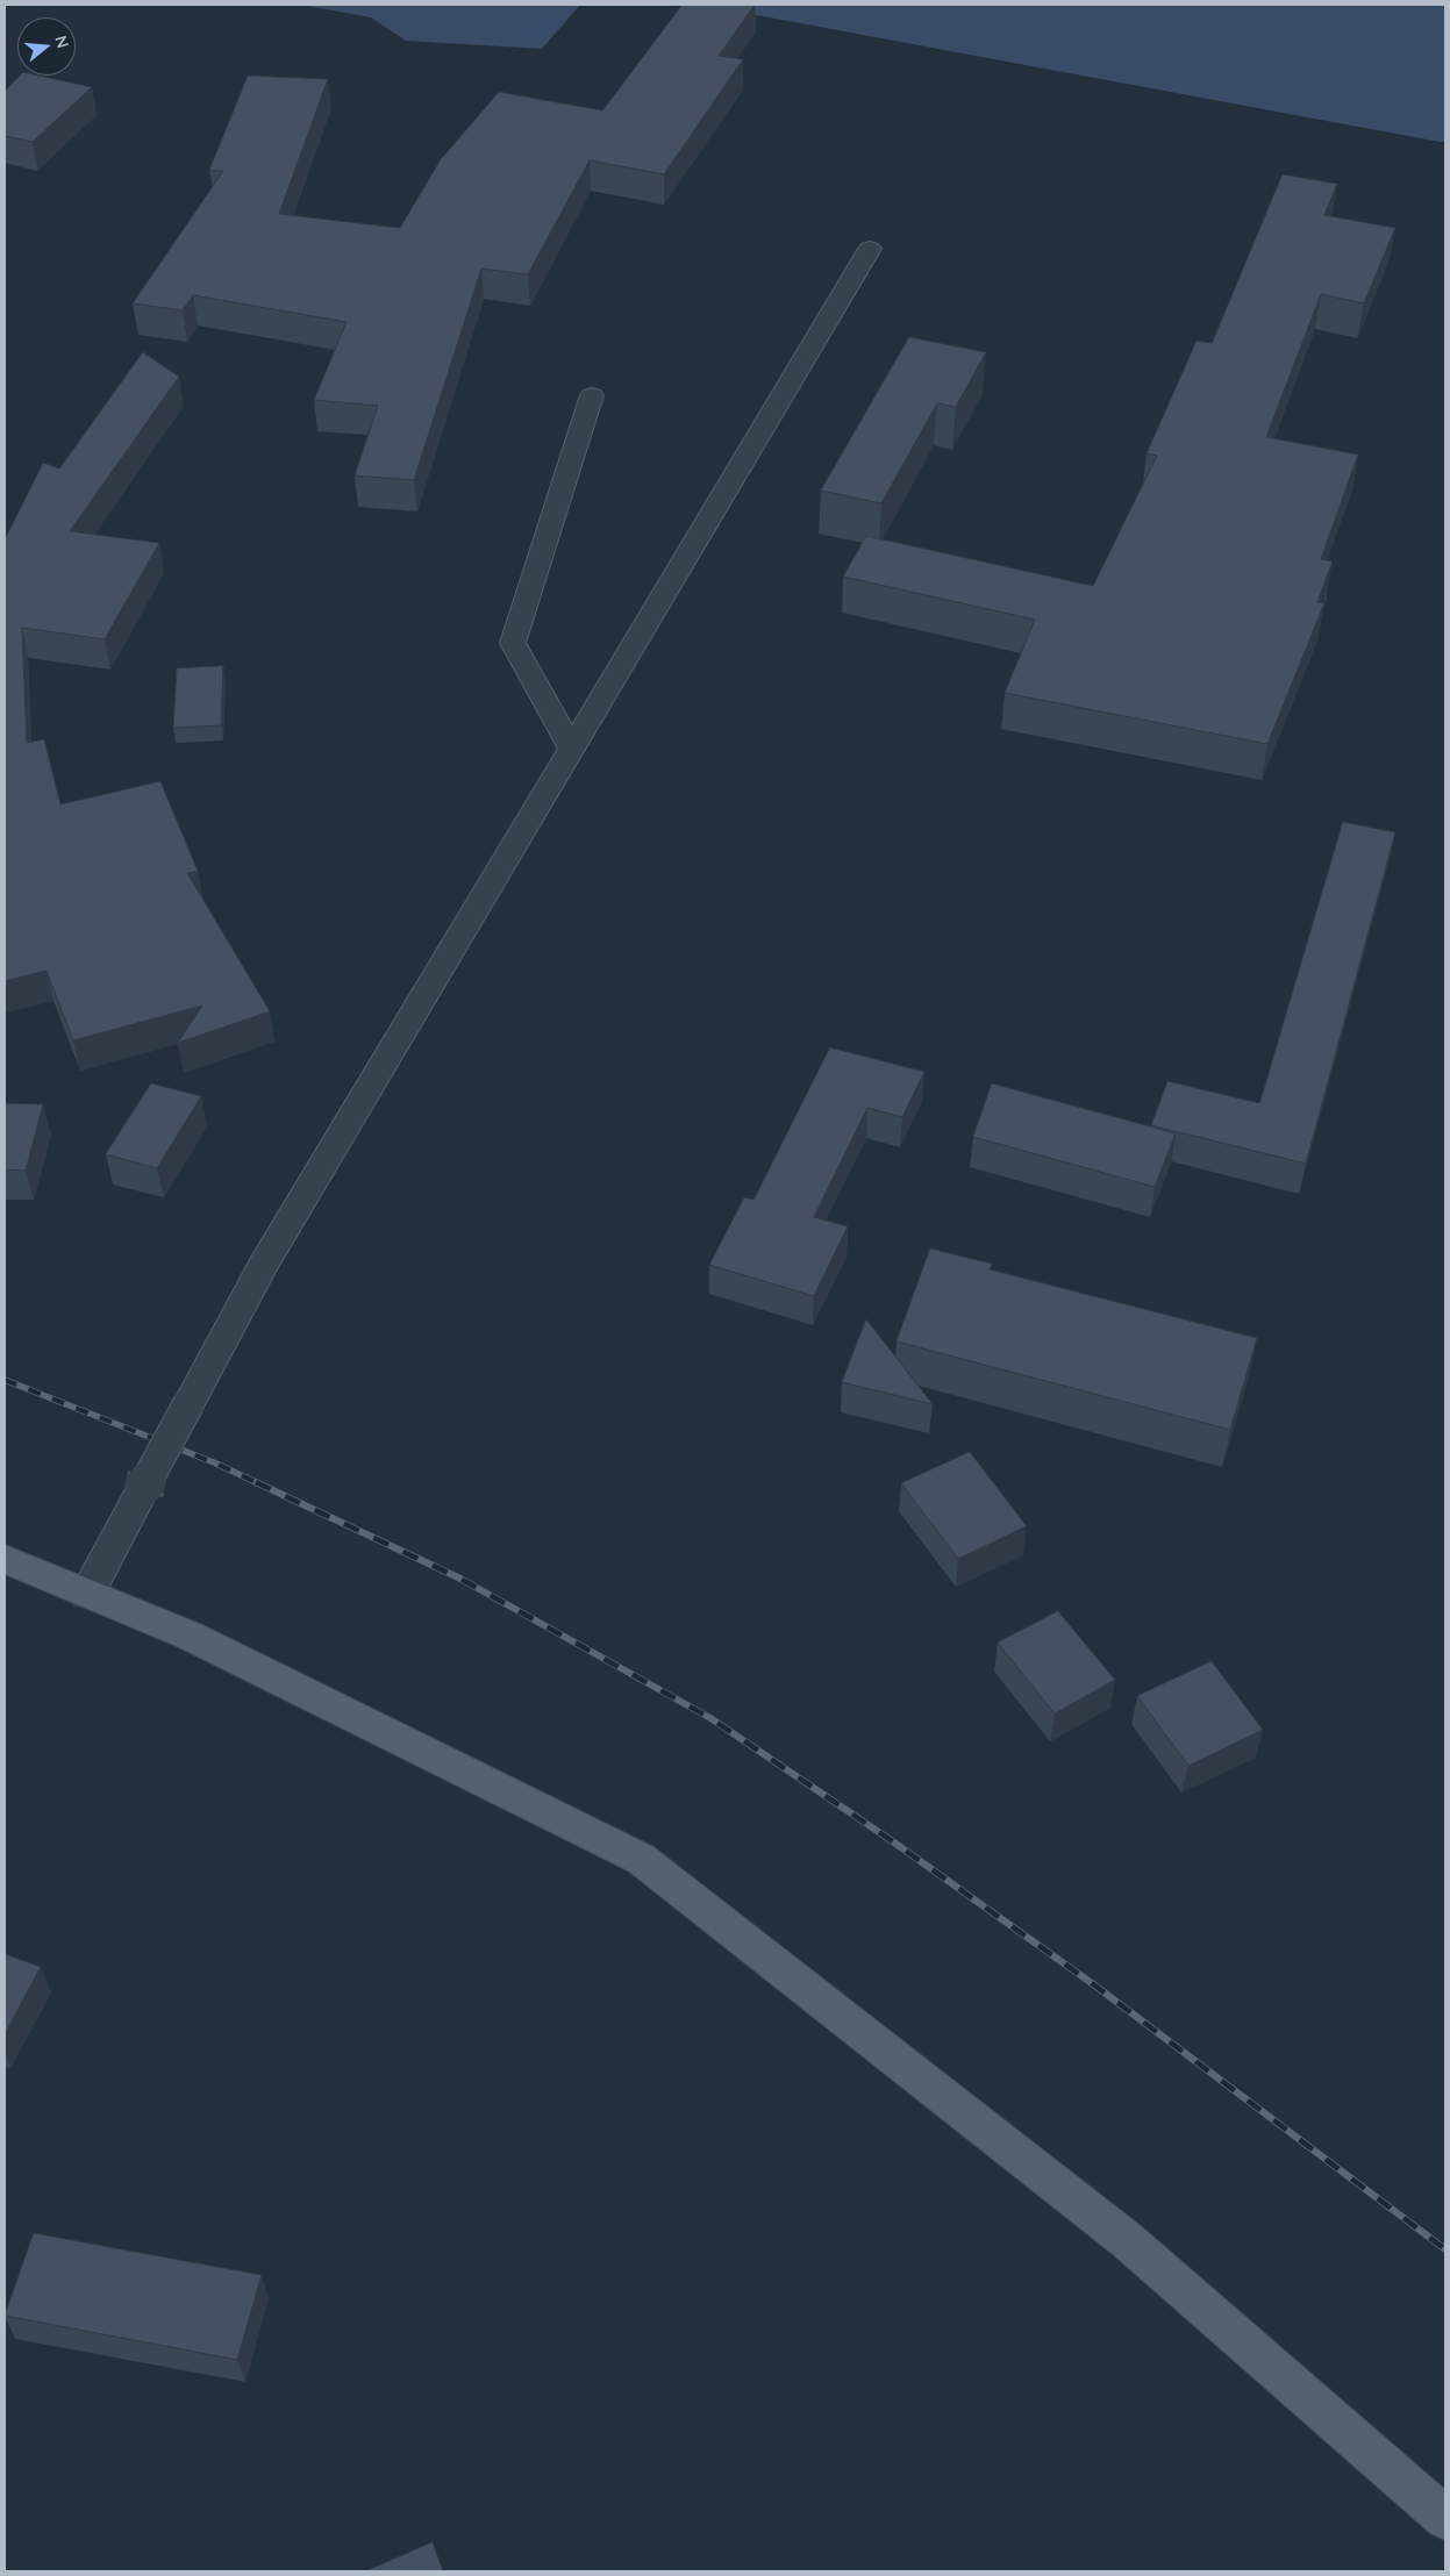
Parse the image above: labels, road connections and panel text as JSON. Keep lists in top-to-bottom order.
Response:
{
  "north": "right"
}
